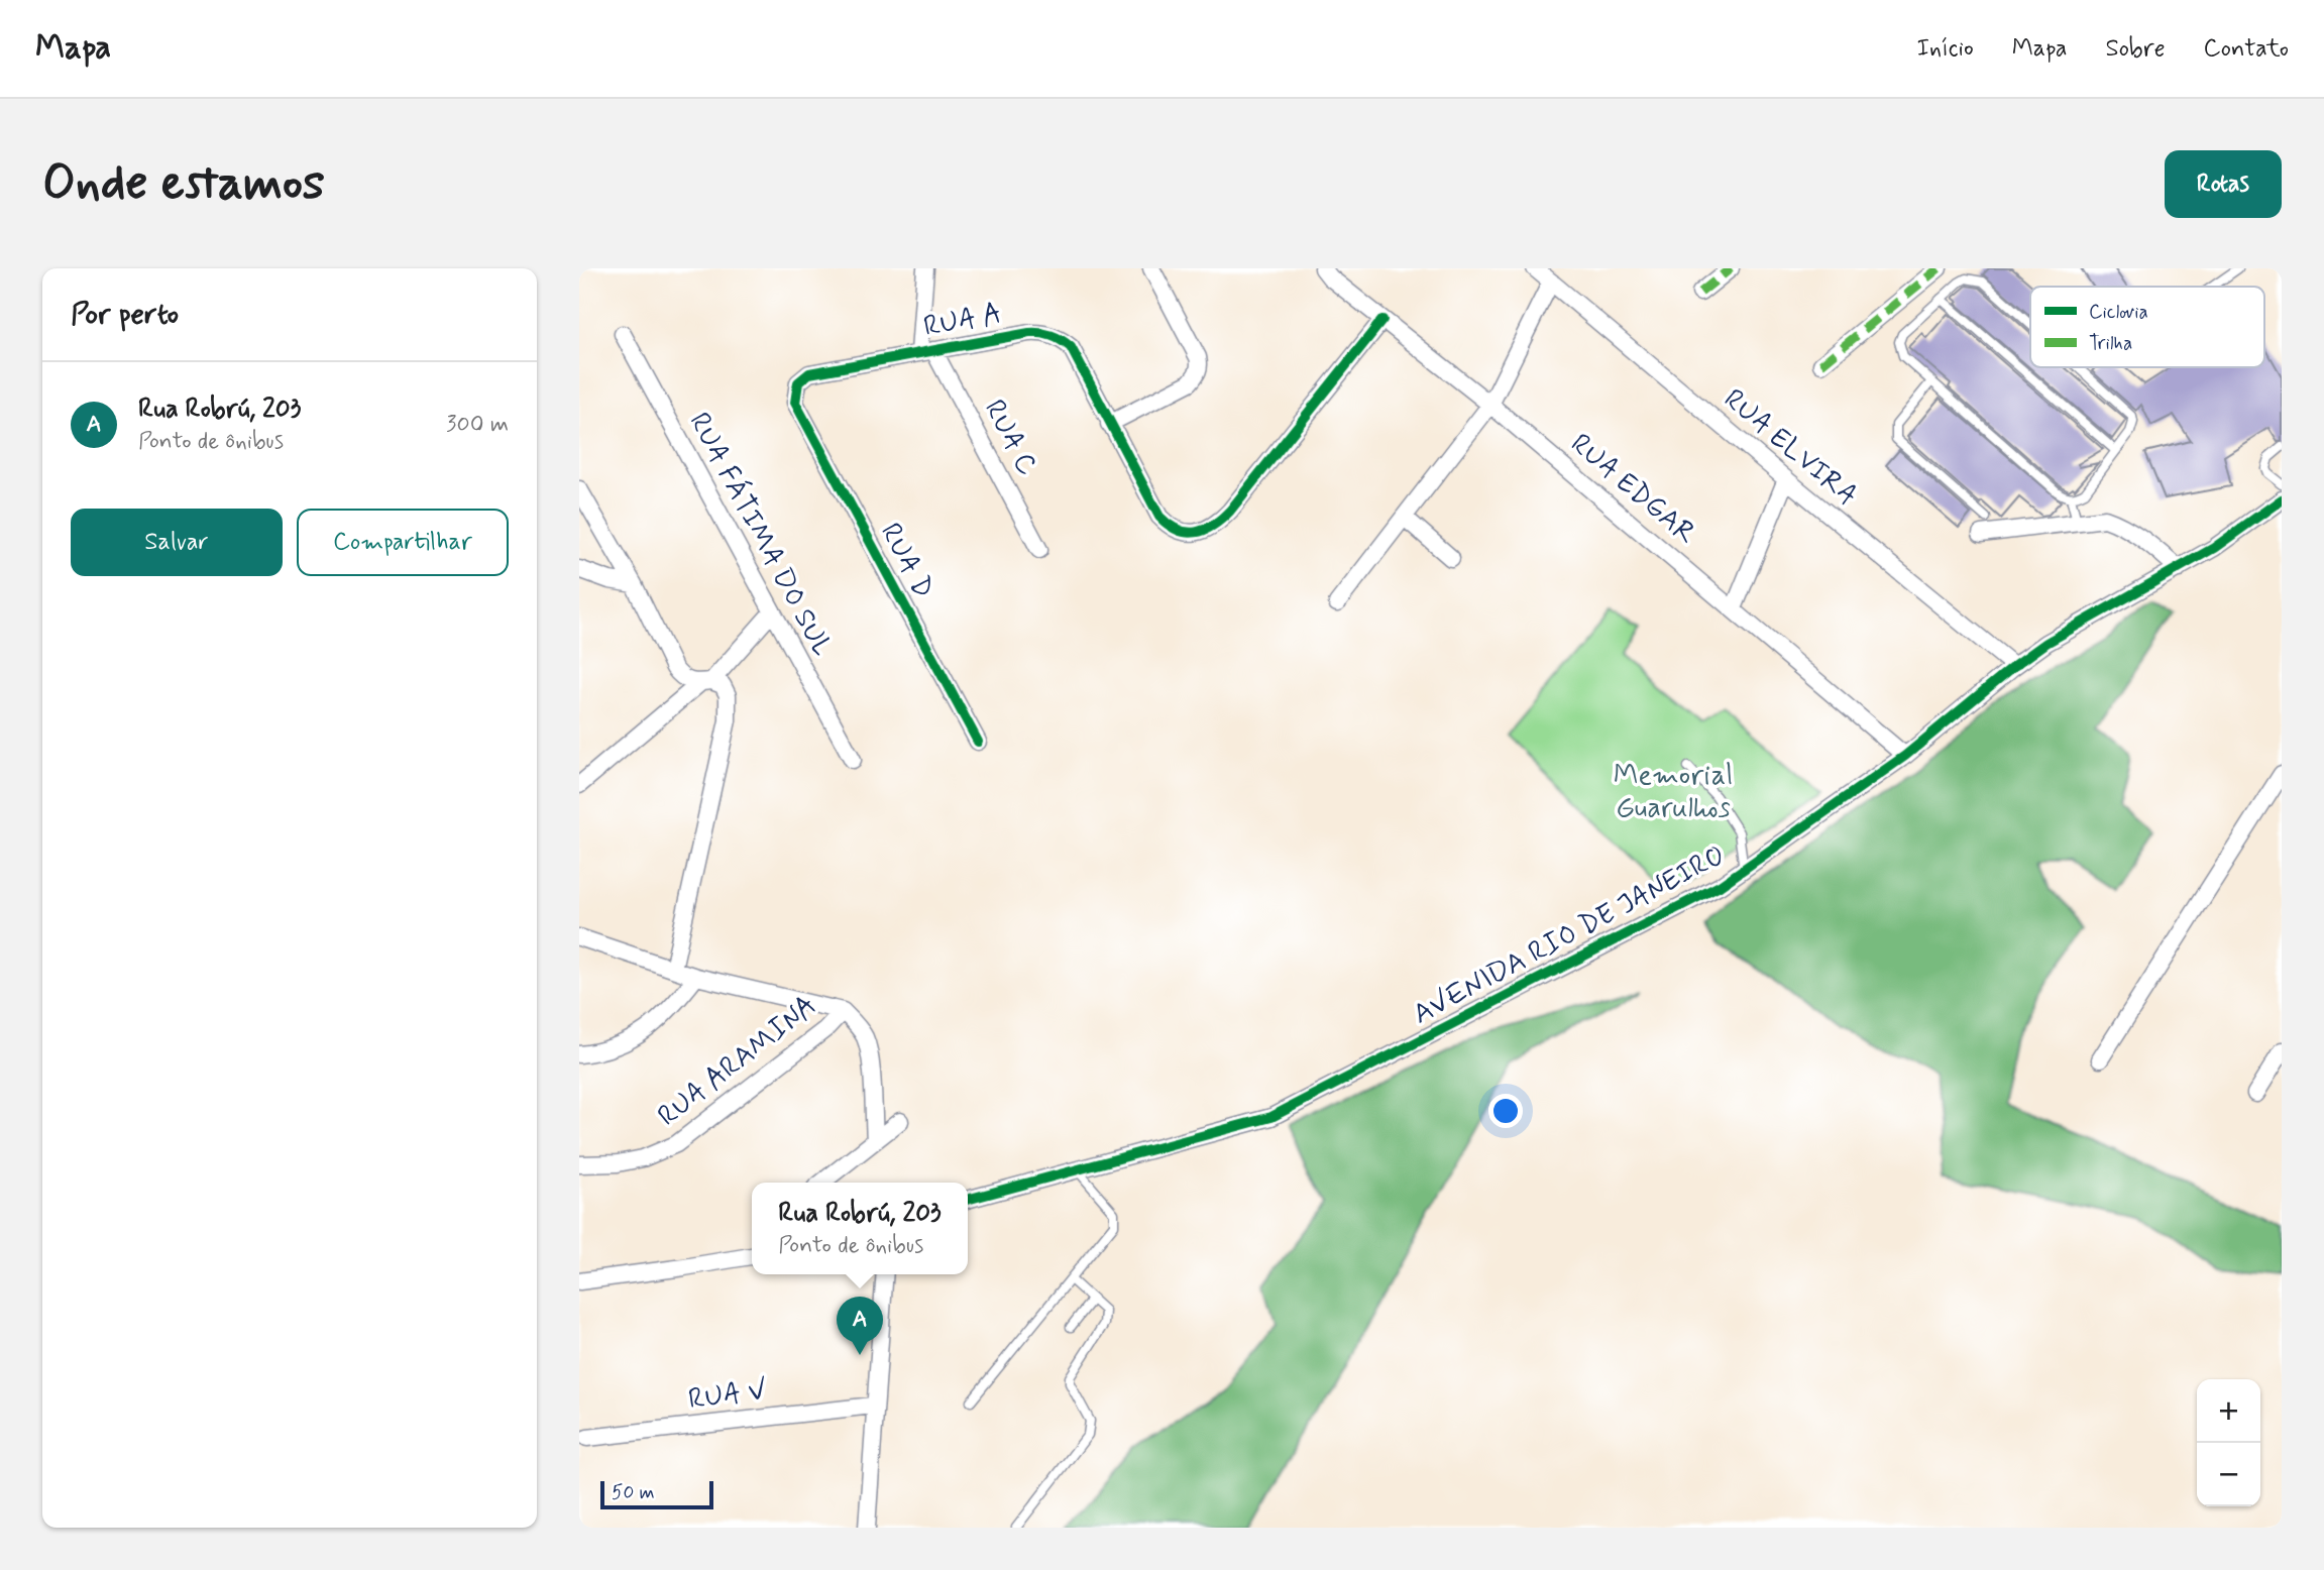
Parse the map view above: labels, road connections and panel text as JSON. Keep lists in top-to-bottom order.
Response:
{
  "streets": {
    "street": [
      "RUA A",
      "RUA C",
      "RUA ELVIRA",
      "RUA EDGAR",
      "RUA FÁTIMA DO SUL",
      "RUA D",
      "AVENIDA RIO DE JANEIRO",
      "RUA ARAMINA",
      "RUA V"
    ]
  },
  "crossings": [
    ["RUA A", "RUA C"],
    ["RUA A", "RUA EDGAR"],
    ["RUA A", "RUA D"],
    ["RUA ELVIRA", "AVENIDA RIO DE JANEIRO"],
    ["RUA EDGAR", "AVENIDA RIO DE JANEIRO"]
  ],
  "parks": ["Memorial Guarulhos"],
  "legend": ["Ciclovia", "Trilha"],
  "scale_bar": "50 m",
  "page": {
    "header": "Mapa",
    "nav": [
      "Início",
      "Mapa",
      "Sobre",
      "Contato"
    ],
    "buttons": [
      "Rotas",
      ["Salvar", "Compartilhar"]
    ],
    "title": "Onde estamos",
    "heading": "Por perto",
    "list": [
      {
        "mark": "A",
        "name": "Rua Robrú, 203",
        "note": "Ponto de ônibus",
        "value": "300 m"
      }
    ],
    "popup": ["Rua Robrú, 203", "Ponto de ônibus"],
    "pins": "A",
    "map_buttons": ["+", "−"],
    "scale": "50 m"
  }
}
